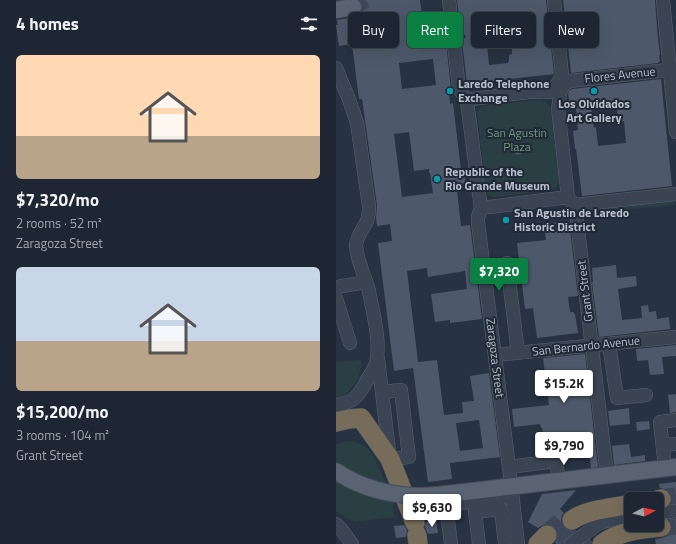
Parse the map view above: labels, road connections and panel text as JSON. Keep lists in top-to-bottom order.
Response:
{
  "streets": {
    "street": [
      "Flores Avenue",
      "Grant Street",
      "San Bernardo Avenue",
      "Zaragoza Street"
    ]
  },
  "crossings": [
    ["Flores Avenue", "Grant Street"],
    ["Grant Street", "San Bernardo Avenue"],
    ["San Bernardo Avenue", "Zaragoza Street"]
  ],
  "parks": ["San Agustin Plaza"],
  "places": [
    "Laredo Telephone Exchange",
    "Los Olvidados Art Gallery",
    "Republic of the Rio Grande Museum",
    "San Agustin de Laredo Historic District"
  ],
  "north": "right",
  "page": {
    "heading": "4 homes",
    "chip": [
      "Buy",
      "Rent",
      "Filters",
      "New"
    ],
    "list": [
      {
        "name": "$7,320/mo",
        "note": "2 rooms · 52 m² · Zaragoza Street"
      },
      {
        "name": "$15,200/mo",
        "note": "3 rooms · 104 m² · Grant Street"
      }
    ],
    "price": [
      "$7,320",
      "$15.2K",
      "$9,790",
      "$9,630"
    ]
  }
}
